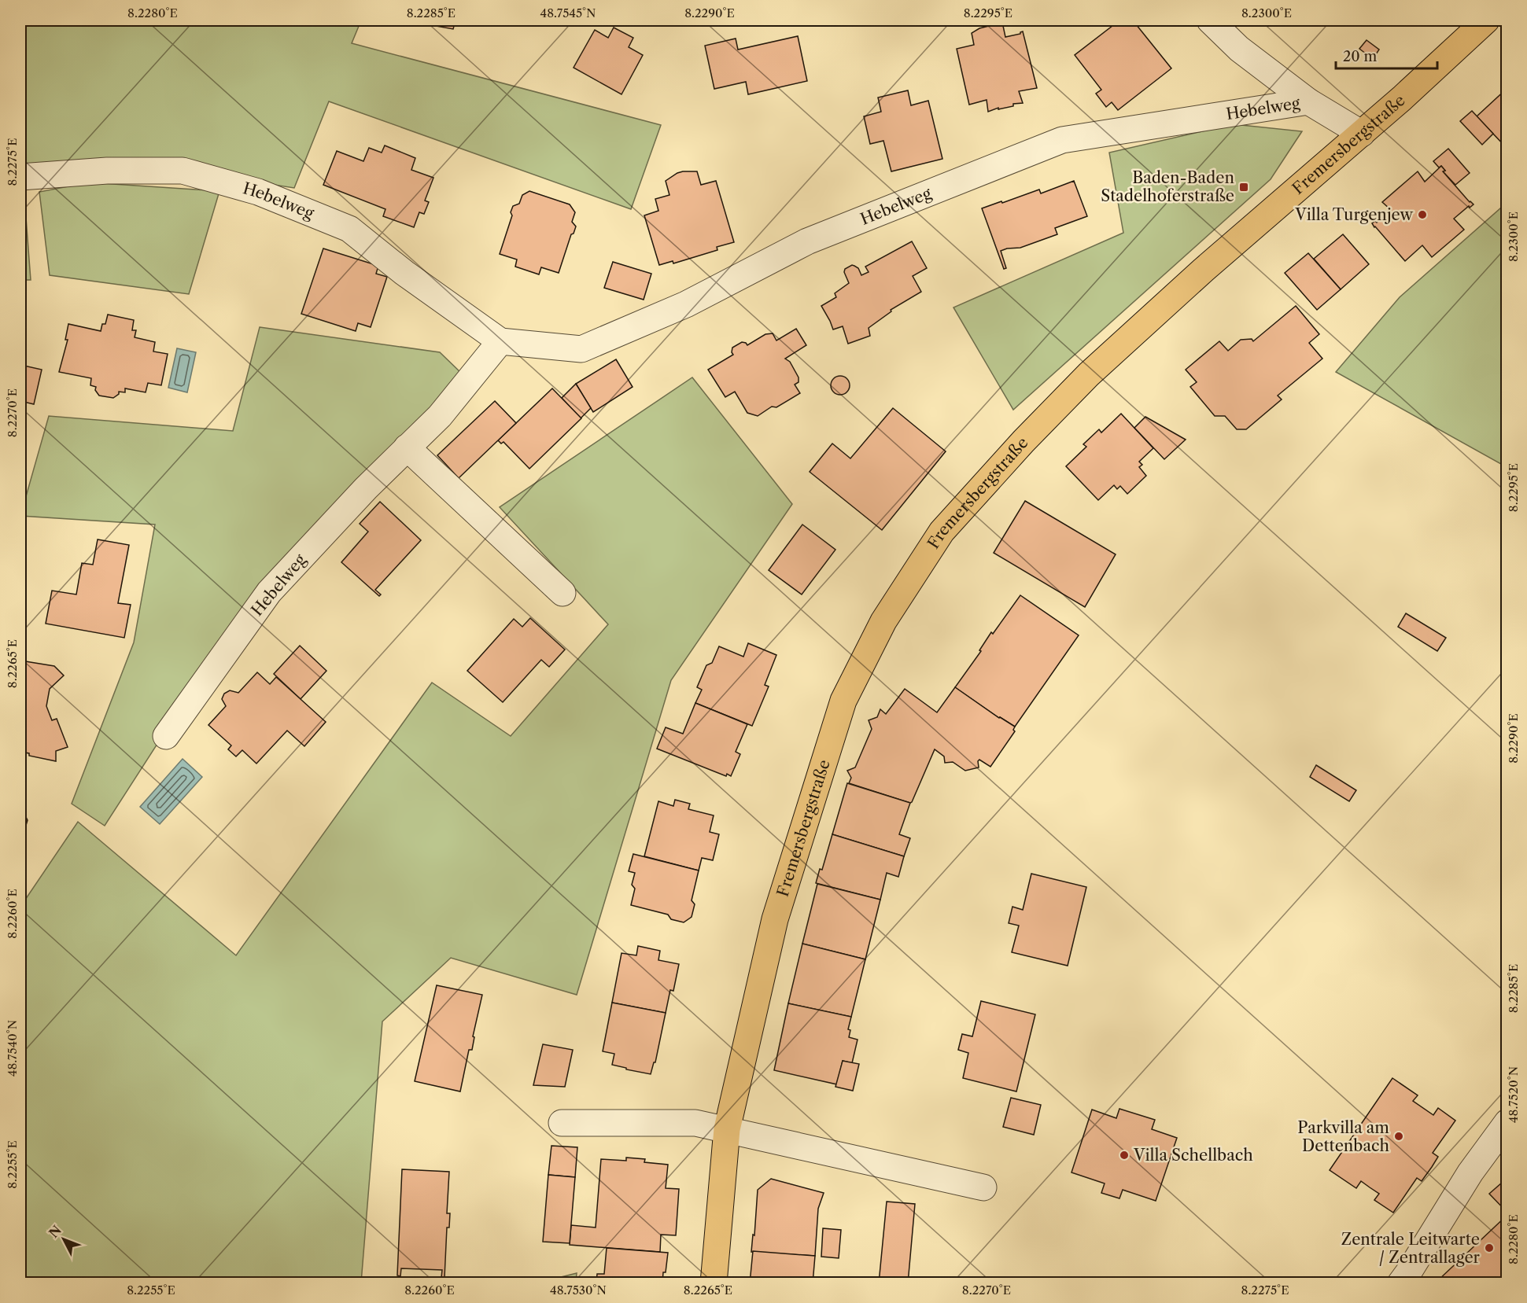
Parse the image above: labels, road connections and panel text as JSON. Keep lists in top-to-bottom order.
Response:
{
  "streets": {
    "main road": ["Fremersbergstraße"],
    "street": ["Hebelweg"]
  },
  "places": {
    "transit": ["Baden-Baden Stadelhoferstraße"],
    "other": [
      "Villa Turgenjew",
      "Parkvilla am Dettenbach",
      "Villa Schellbach",
      "Zentrale Leitwarte / Zentrallager"
    ]
  },
  "scale_bar": "20 m",
  "north": "top left",
  "coordinates": [
    "8.2280°E",
    "8.2285°E",
    "48.7545°N",
    "8.2290°E",
    "8.2295°E",
    "8.2300°E",
    "8.2275°E",
    "8.2270°E",
    "8.2265°E",
    "8.2260°E",
    "48.7540°N",
    "48.7520°N",
    "8.2255°E",
    "48.7530°N"
  ]
}
